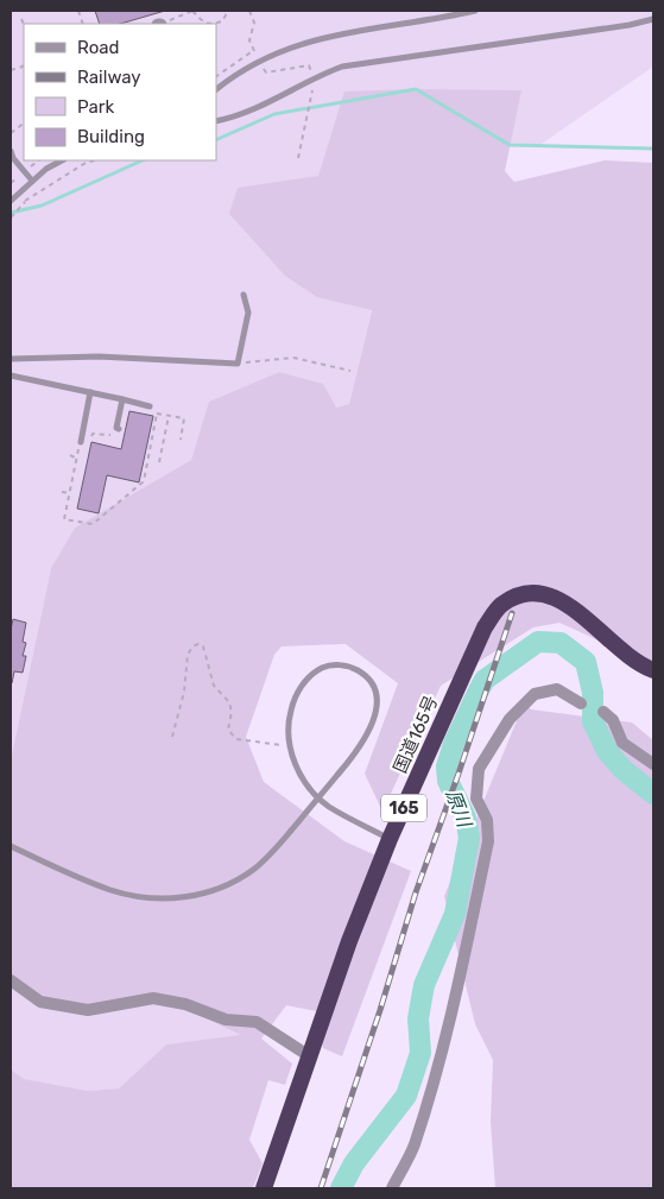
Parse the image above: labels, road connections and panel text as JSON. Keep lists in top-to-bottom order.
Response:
{
  "streets": {
    "highway": ["国道165号", "165"]
  },
  "water": ["原川"],
  "legend": [
    "Road",
    "Railway",
    "Park",
    "Building"
  ]
}
